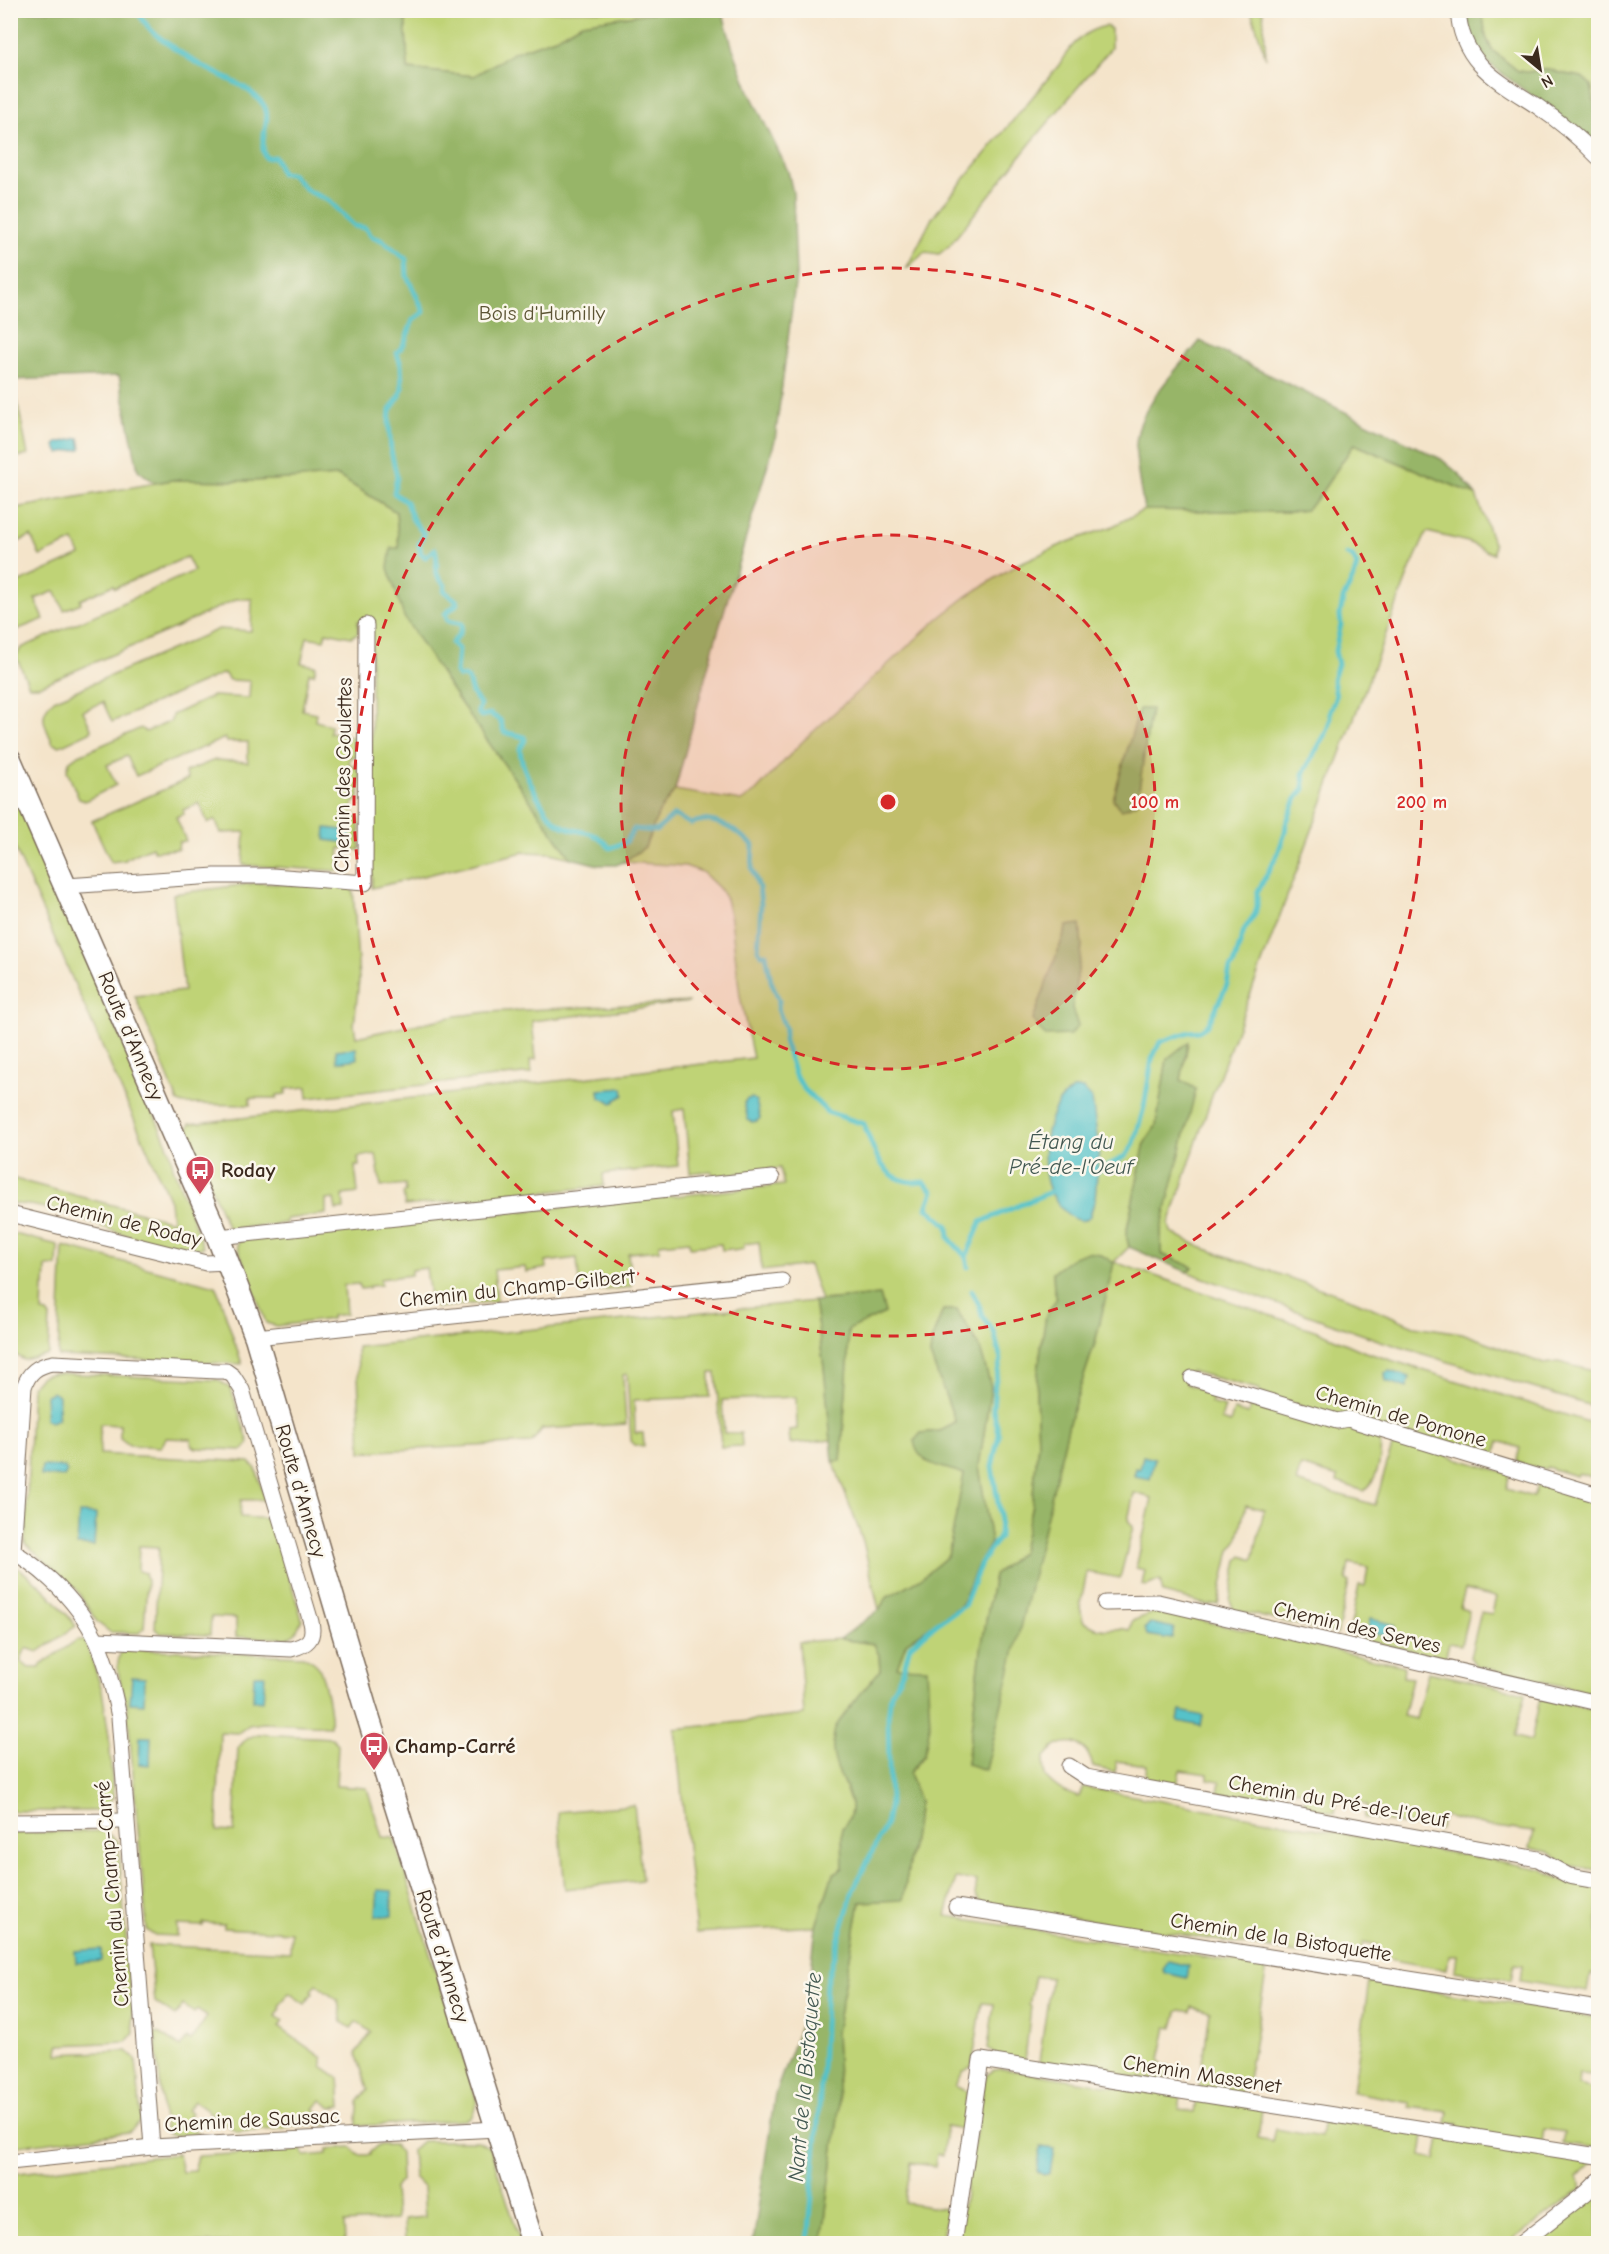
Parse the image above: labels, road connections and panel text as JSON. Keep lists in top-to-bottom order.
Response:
{
  "streets": {
    "main road": ["Route d'Annecy"],
    "street": [
      "Chemin des Goulettes",
      "Chemin de Roday",
      "Chemin du Champ-Gilbert",
      "Chemin de Pomone",
      "Chemin des Serves",
      "Chemin du Pré-de-l'Oeuf",
      "Chemin du Champ-Carré",
      "Chemin de la Bistoquette",
      "Chemin Massenet",
      "Chemin de Saussac"
    ]
  },
  "crossings": [
    ["Chemin des Goulettes", "Route d'Annecy"],
    ["Route d'Annecy", "Chemin de Roday"],
    ["Route d'Annecy", "Chemin du Champ-Gilbert"],
    ["Route d'Annecy", "Chemin de Saussac"],
    ["Chemin du Champ-Carré", "Chemin de Saussac"]
  ],
  "water": ["Étang du Pré-de-l'Oeuf", "Nant de la Bistoquette"],
  "parks": ["Bois d'Humilly"],
  "places": {
    "bus stop": ["Roday", "Champ-Carré"]
  },
  "north": "bottom right",
  "rings": ["100 m", "200 m"]
}
